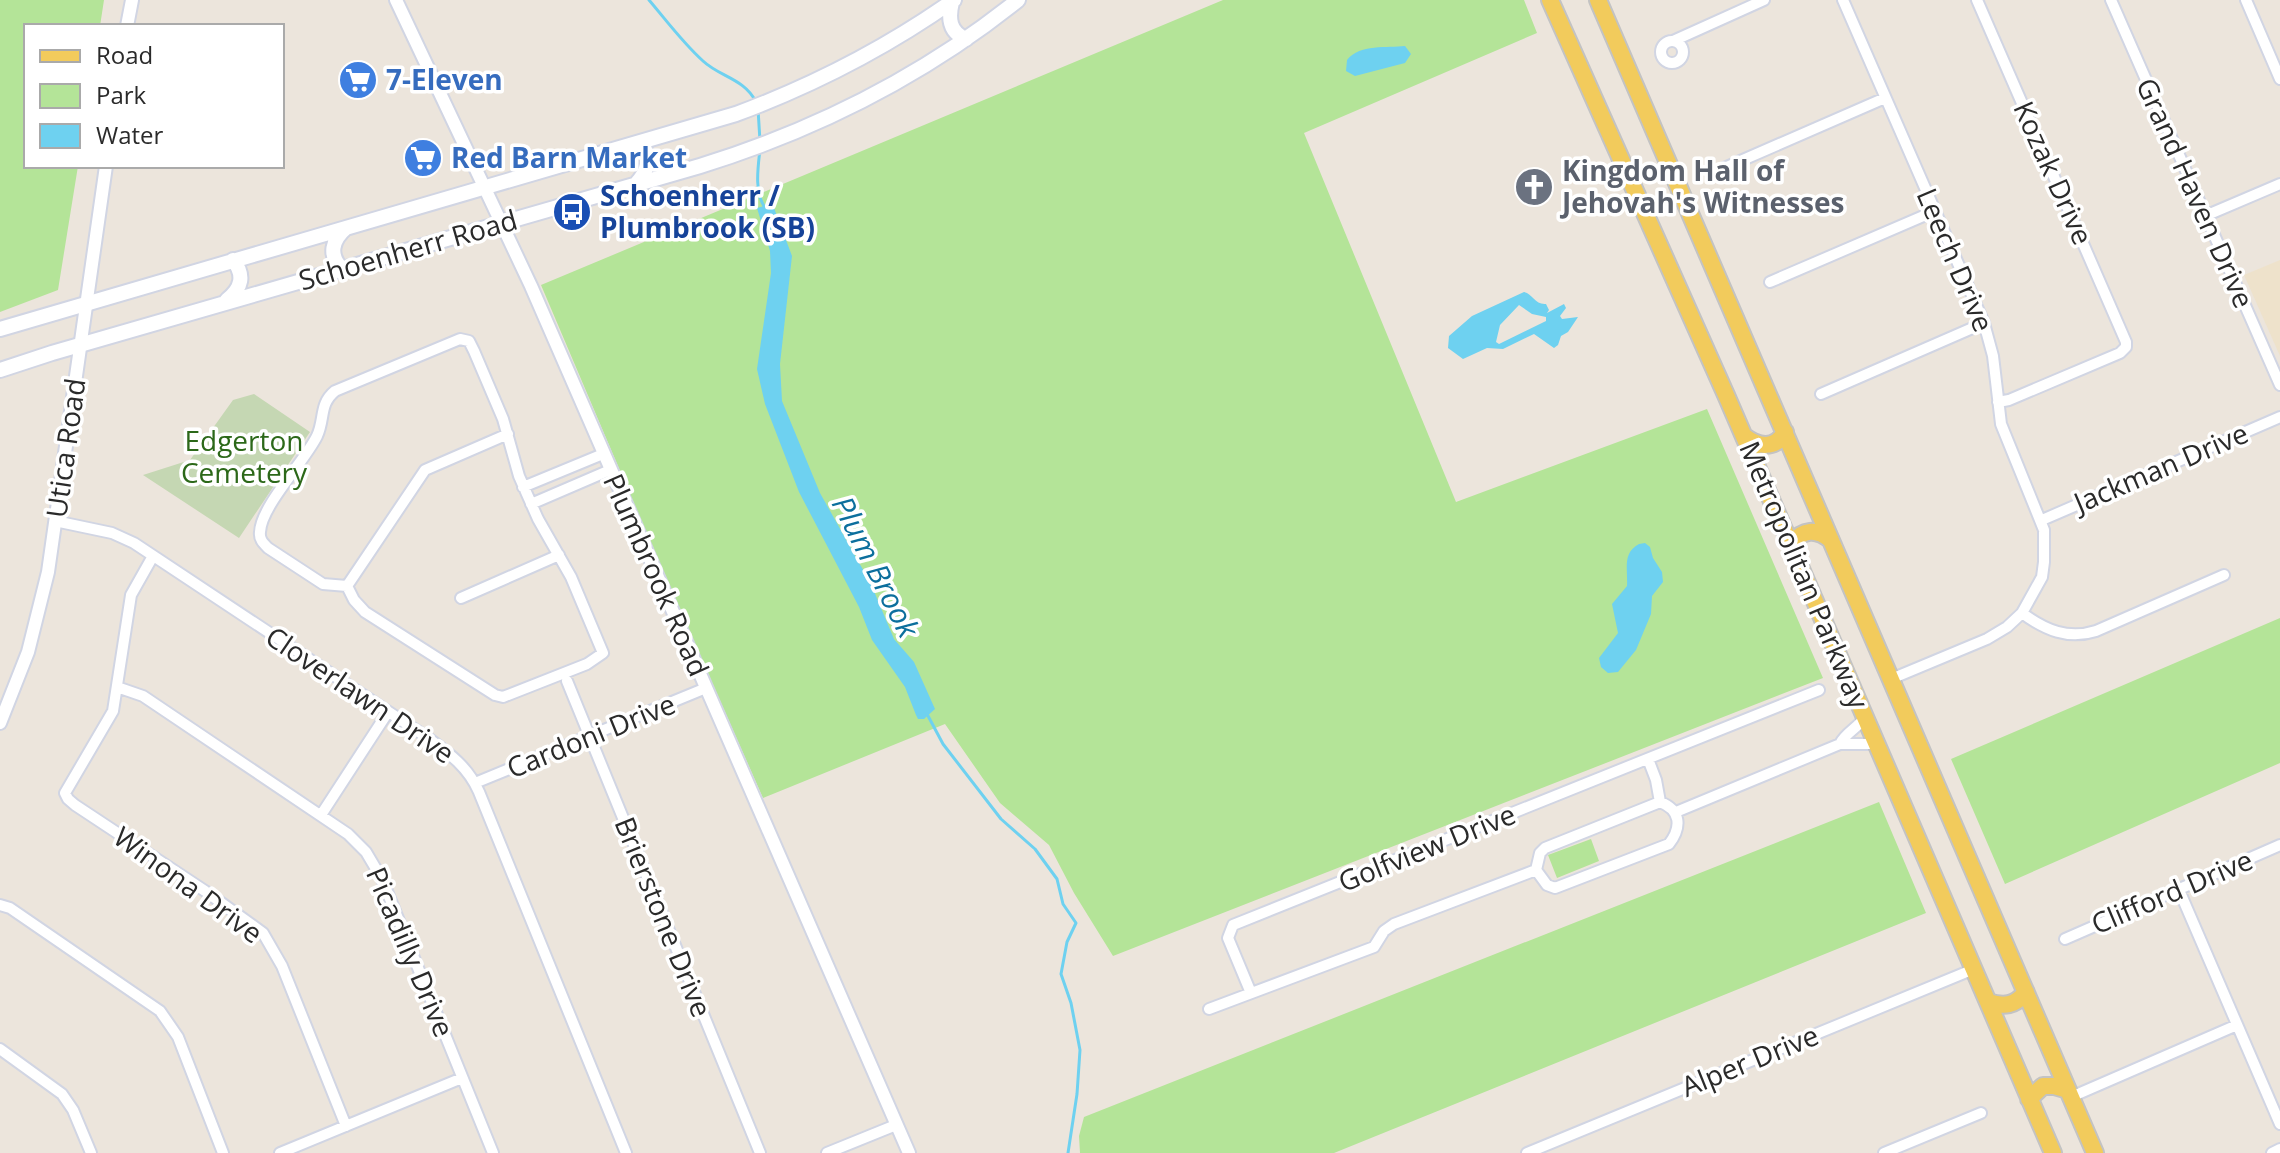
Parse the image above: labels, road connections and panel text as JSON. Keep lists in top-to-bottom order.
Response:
{
  "streets": {
    "main road": ["Schoenherr Road", "Metropolitan Parkway"],
    "street": [
      "Kozak Drive",
      "Grand Haven Drive",
      "Leech Drive",
      "Utica Road",
      "Jackman Drive",
      "Plumbrook Road",
      "Cloverlawn Drive",
      "Cardoni Drive",
      "Golfview Drive",
      "Winona Drive",
      "Clifford Drive",
      "Brierstone Drive",
      "Picadilly Drive",
      "Alper Drive"
    ]
  },
  "crossings": [
    ["Kozak Drive", "Leech Drive"],
    ["Schoenherr Road", "Utica Road"],
    ["Schoenherr Road", "Plumbrook Road"],
    ["Leech Drive", "Jackman Drive"],
    ["Leech Drive", "Metropolitan Parkway"],
    ["Utica Road", "Cloverlawn Drive"],
    ["Plumbrook Road", "Cardoni Drive"],
    ["Metropolitan Parkway", "Alper Drive"],
    ["Cloverlawn Drive", "Cardoni Drive"],
    ["Cardoni Drive", "Brierstone Drive"],
    ["Winona Drive", "Picadilly Drive"]
  ],
  "water": ["Plum Brook"],
  "parks": ["Edgerton Cemetery"],
  "places": {
    "supermarket": ["7-Eleven", "Red Barn Market"],
    "church": ["Kingdom Hall of Jehovah's Witnesses"],
    "bus stop": ["Schoenherr / Plumbrook (SB)"]
  },
  "legend": ["Road", "Park", "Water"]
}
